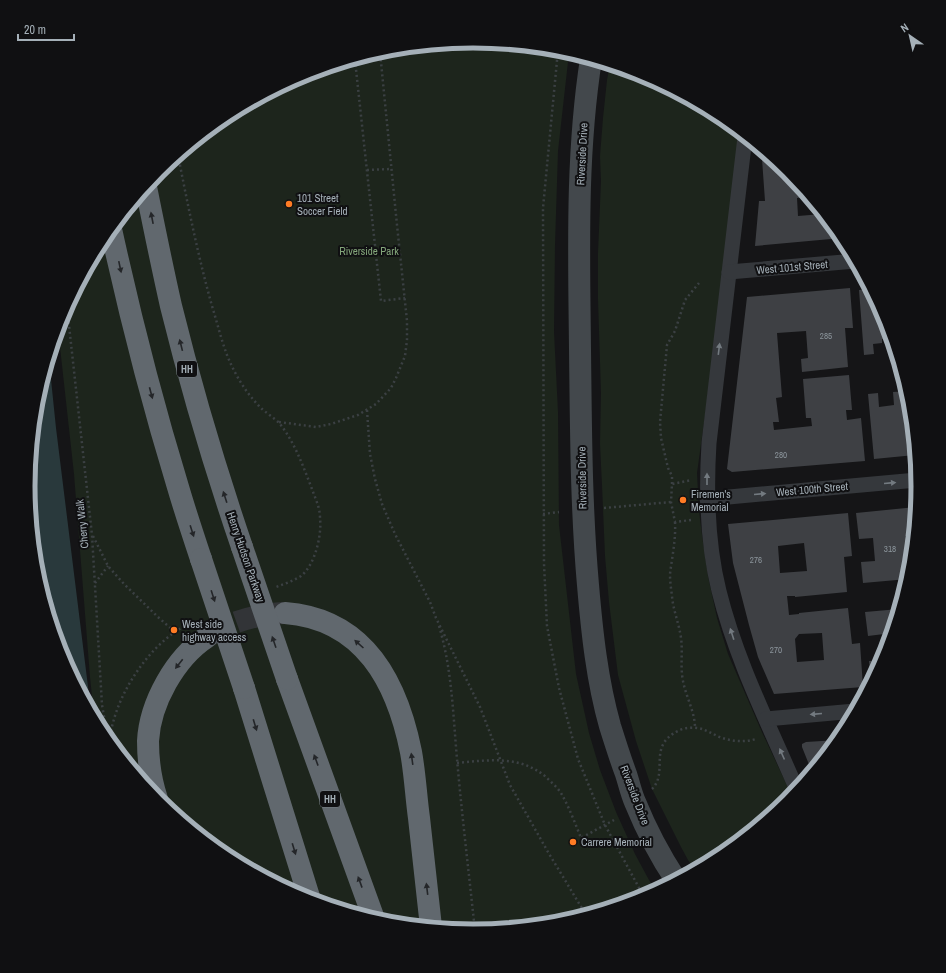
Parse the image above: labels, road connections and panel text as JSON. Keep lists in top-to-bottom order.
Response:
{
  "streets": {
    "highway": ["HH", "Henry Hudson Parkway"],
    "main road": ["Riverside Drive"],
    "street": ["West 101st Street", "West 100th Street"],
    "path": ["Cherry Walk"]
  },
  "one_way": ["West 100th Street"],
  "parks": ["Riverside Park"],
  "places": [
    "101 Street Soccer Field",
    "Firemen's Memorial",
    "West side highway access",
    "Carrere Memorial"
  ],
  "house_numbers": [
    "285",
    "280",
    "318",
    "276",
    "270"
  ],
  "scale_bar": "20 m",
  "north": "top left"
}
